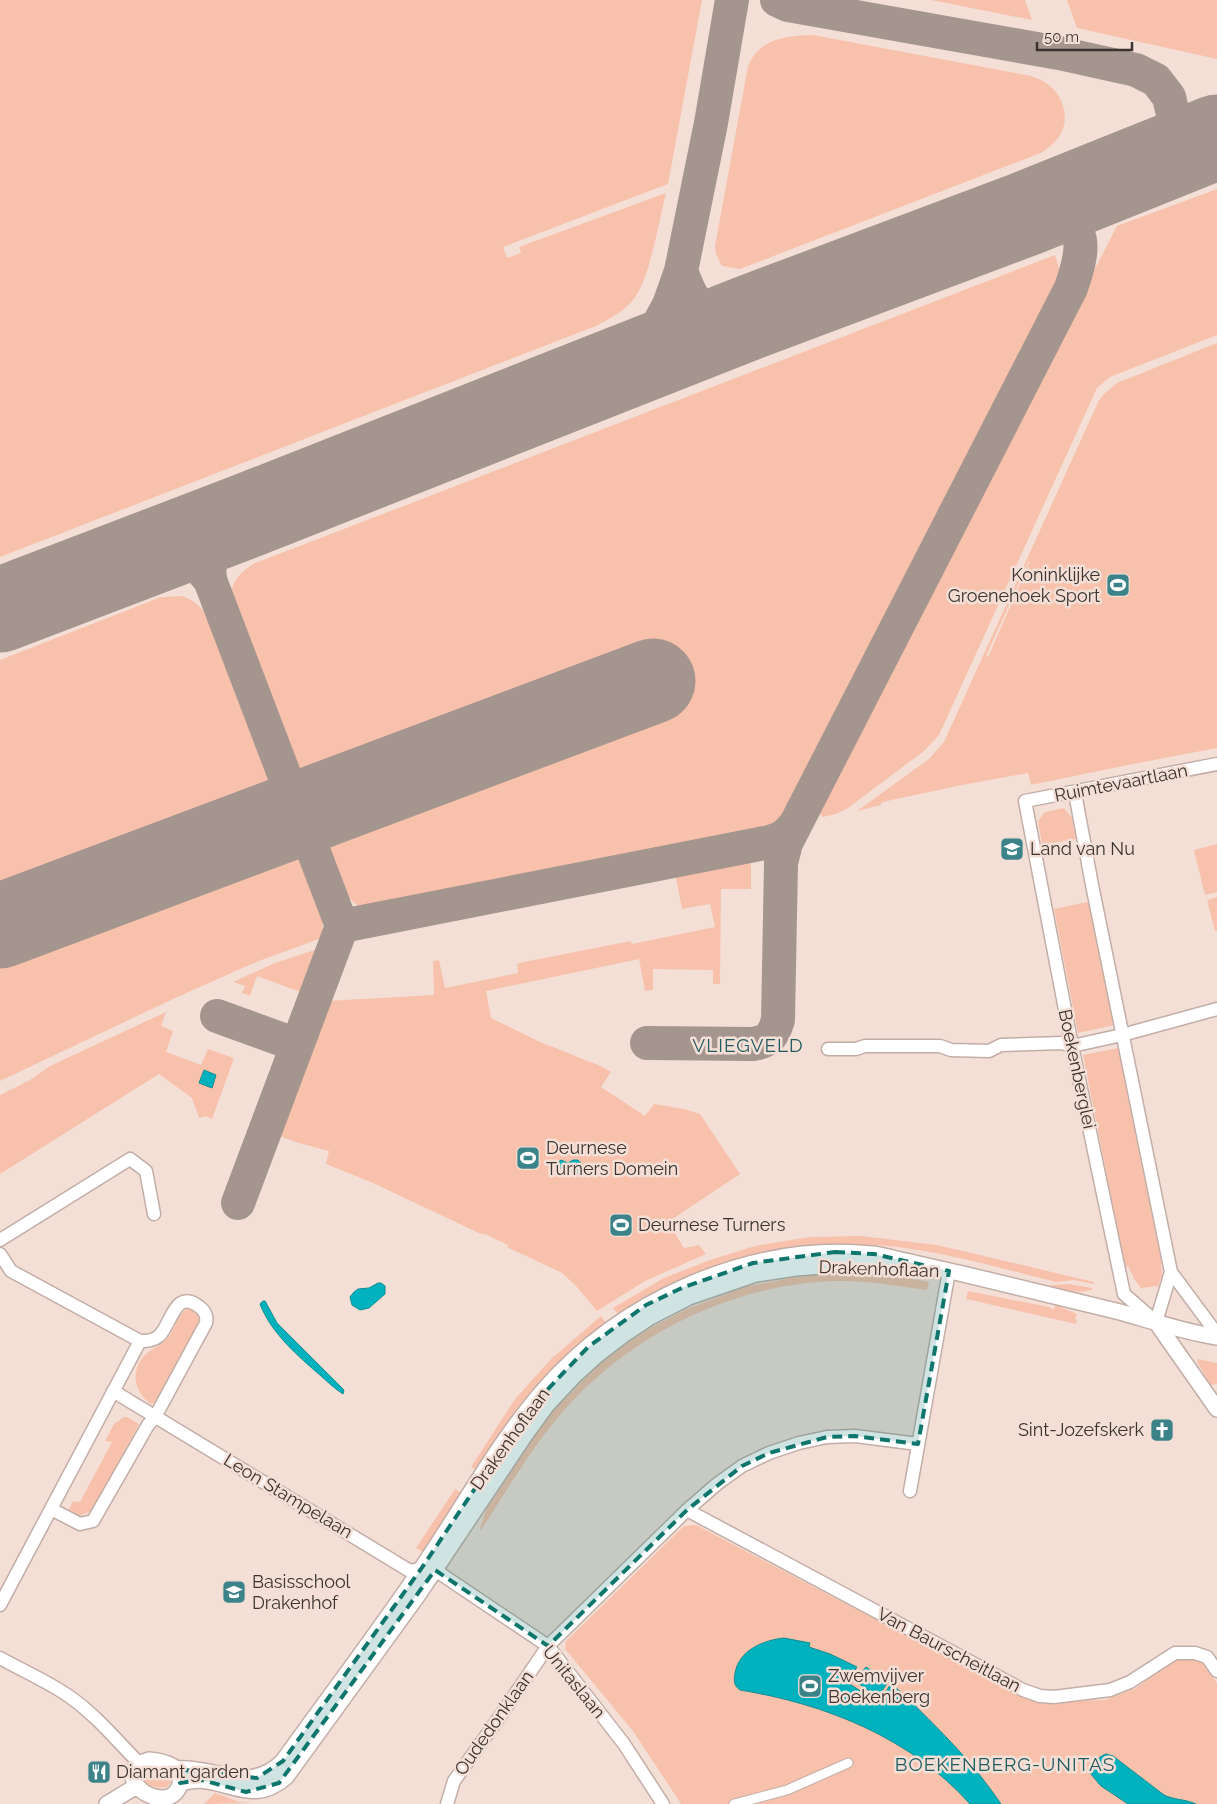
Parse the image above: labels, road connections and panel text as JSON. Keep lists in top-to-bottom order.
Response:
{
  "streets": {
    "street": [
      "Ruimtevaartlaan",
      "Boekenberglei",
      "Drakenhoflaan",
      "Leon Stampelaan",
      "Van Baurscheitlaan",
      "Unitaslaan",
      "Oudedonklaan"
    ]
  },
  "crossings": [
    ["Ruimtevaartlaan", "Boekenberglei"],
    ["Boekenberglei", "Drakenhoflaan"],
    ["Drakenhoflaan", "Leon Stampelaan"],
    ["Drakenhoflaan", "Unitaslaan"],
    ["Leon Stampelaan", "Unitaslaan"],
    ["Van Baurscheitlaan", "Oudedonklaan"],
    ["Unitaslaan", "Oudedonklaan"]
  ],
  "districts": ["VLIEGVELD", "BOEKENBERG-UNITAS"],
  "places": {
    "sports": [
      "Koninklijke Groenehoek Sport",
      "Deurnese Turners Domein",
      "Deurnese Turners",
      "Zwemvijver Boekenberg"
    ],
    "school or university": ["Land van Nu", "Basisschool Drakenhof"],
    "church": ["Sint-Jozefskerk"],
    "restaurant": ["Diamant garden"]
  },
  "scale_bar": "50 m"
}
